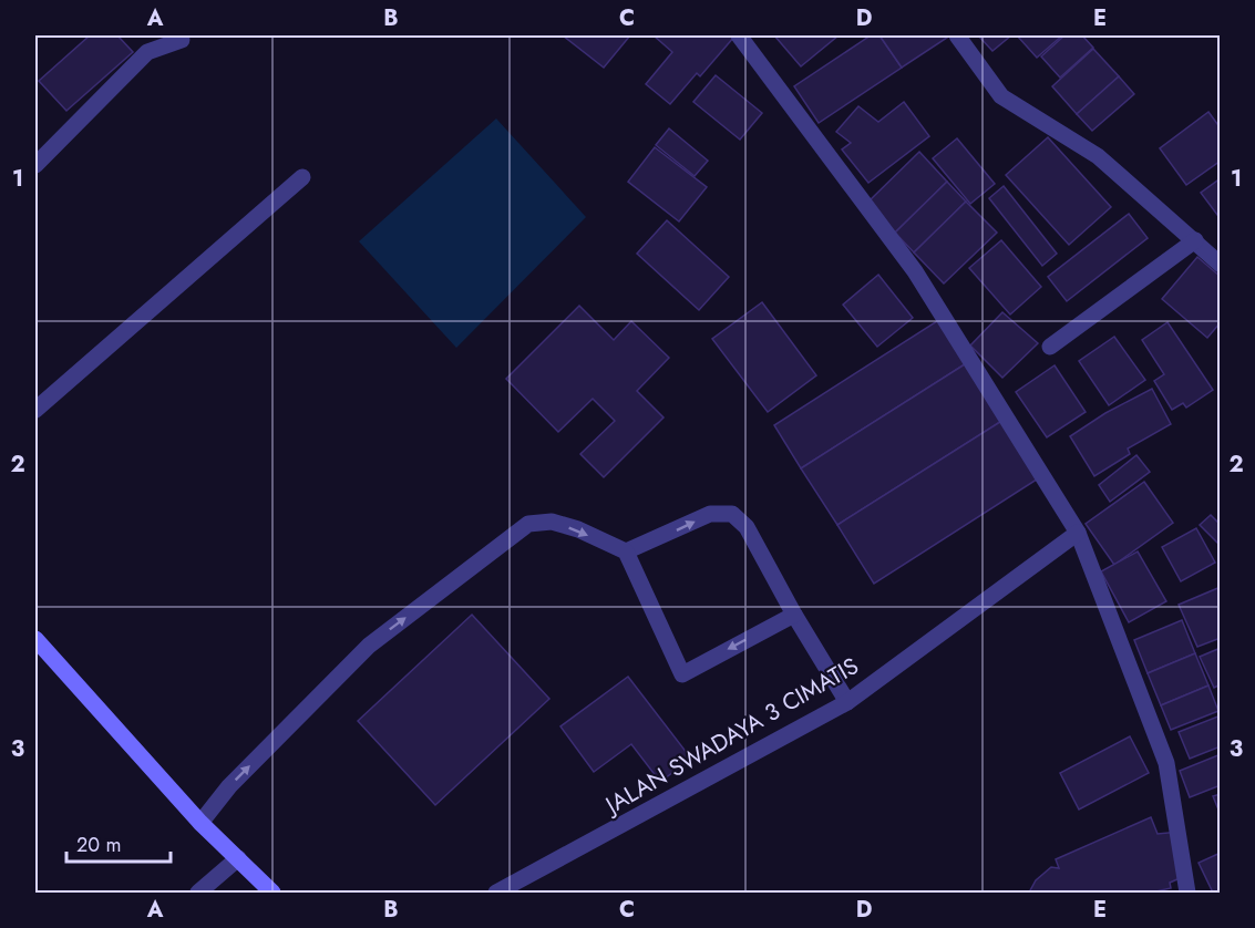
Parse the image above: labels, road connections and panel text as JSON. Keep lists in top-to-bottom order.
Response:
{
  "streets": {
    "street": ["JALAN SWADAYA 3 CIMATIS"]
  },
  "scale_bar": "20 m",
  "grid": {
    "columns": [
      "A",
      "B",
      "C",
      "D",
      "E"
    ],
    "rows": ["1", "2", "3"]
  }
}
